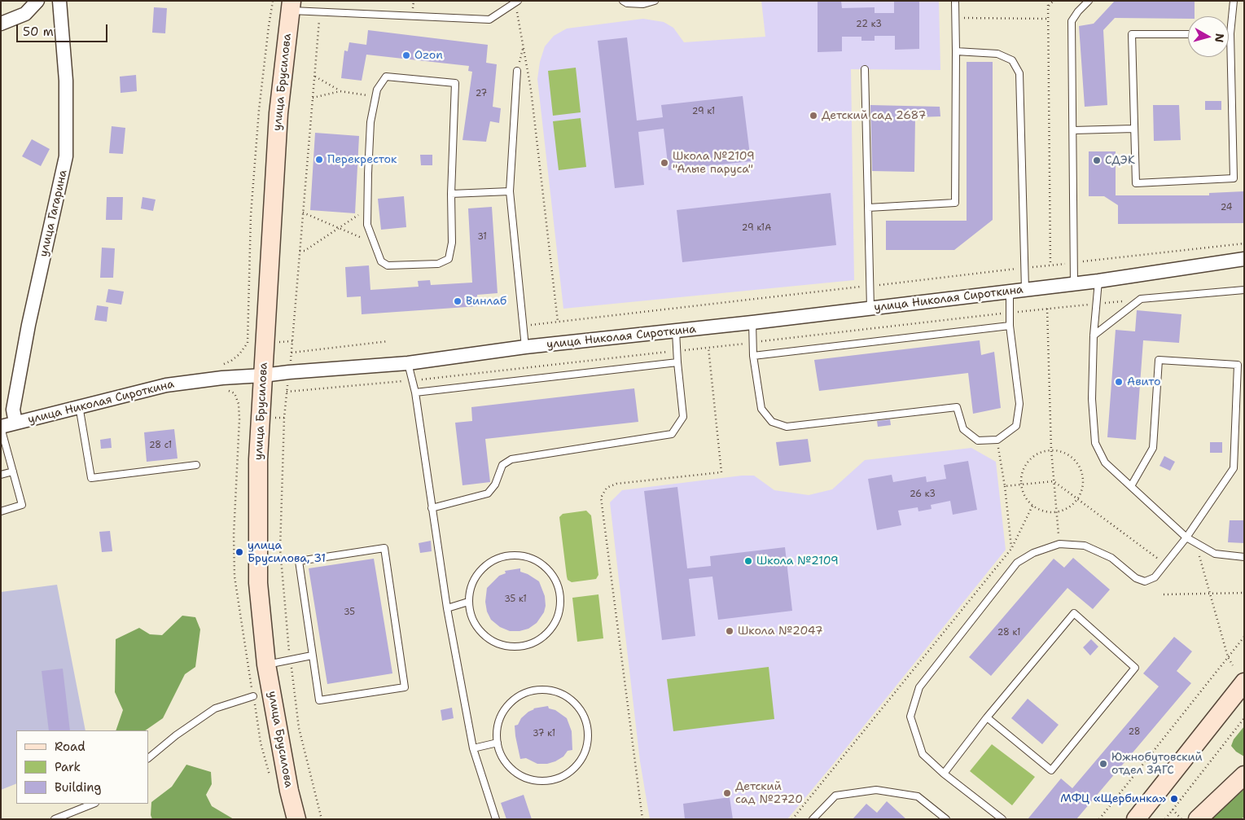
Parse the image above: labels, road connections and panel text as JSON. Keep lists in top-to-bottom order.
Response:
{
  "streets": {
    "street": ["улица Брусилова", "улица Гагарина", "улица Николая Сироткина"]
  },
  "crossings": [
    ["улица Брусилова", "улица Николая Сироткина"],
    ["улица Гагарина", "улица Николая Сироткина"]
  ],
  "places": [
    "Ozon",
    "Детский сад 2687",
    "Перекресток",
    "СДЭК",
    "Школа №2109 \"Алые паруса\"",
    "Винлаб",
    "Авито",
    "улица Брусилова, 31",
    "Школа №2109",
    "Школа №2047",
    "Южнобутовский отдел ЗАГС",
    "Детский сад №2720",
    "МФЦ «Щербинка»"
  ],
  "house_numbers": [
    "22 к3",
    "27",
    "29 к1",
    "24",
    "29 к1А",
    "31",
    "28 с1",
    "26 к3",
    "35 к1",
    "35",
    "28 к1",
    "28",
    "37 к1"
  ],
  "legend": ["Road", "Park", "Building"],
  "scale_bar": "50 m",
  "north": "right"
}
